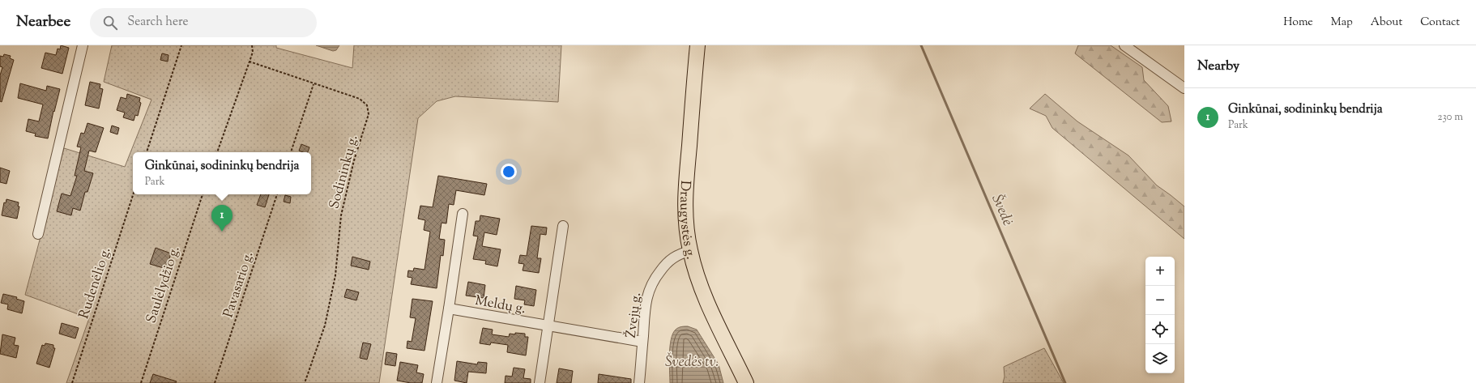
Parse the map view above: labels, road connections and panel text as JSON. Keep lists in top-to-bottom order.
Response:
{
  "streets": {
    "main road": ["Draugystės g."],
    "street": ["Meldų g.", "Žvejų g."],
    "path": [
      "Sodininkų g.",
      "Rudenėlio g.",
      "Saulėlydžio g.",
      "Pavasario g."
    ]
  },
  "crossings": [
    ["Draugystės g.", "Žvejų g."],
    ["Meldų g.", "Žvejų g."]
  ],
  "water": ["Švedė", "Švedės tv."],
  "page": {
    "header": "Nearbee",
    "search": "Search here",
    "nav": [
      "Home",
      "Map",
      "About",
      "Contact"
    ],
    "heading": "Nearby",
    "list": [
      {
        "mark": "1",
        "name": "Ginkūnai, sodininkų bendrija",
        "note": "Park",
        "value": "230 m"
      }
    ],
    "popup": ["Ginkūnai, sodininkų bendrija", "Park"],
    "pins": "1",
    "map_buttons": ["+", "−"]
  }
}
